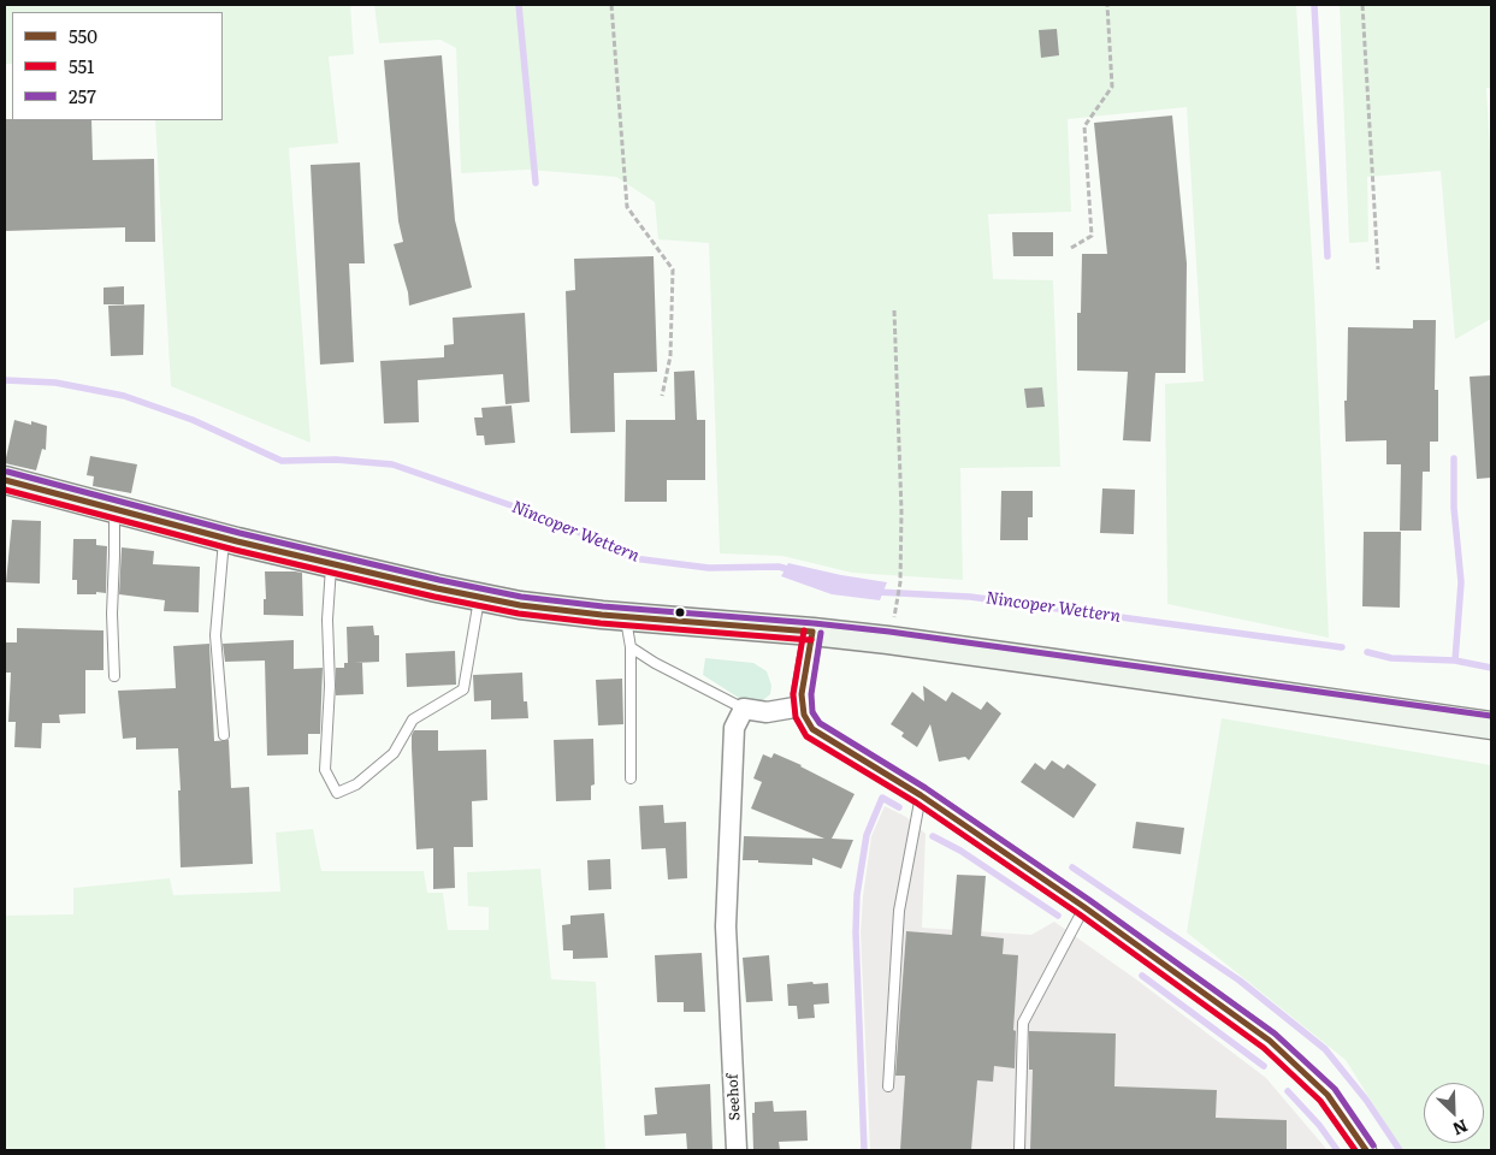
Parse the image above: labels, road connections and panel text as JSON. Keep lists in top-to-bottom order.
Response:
{
  "streets": {
    "street": ["Seehof"]
  },
  "water": ["Nincoper Wettern"],
  "lines": ["transit line 257", "transit line 550", "transit line 551"],
  "legend": ["550", "551", "257"],
  "north": "bottom right"
}
